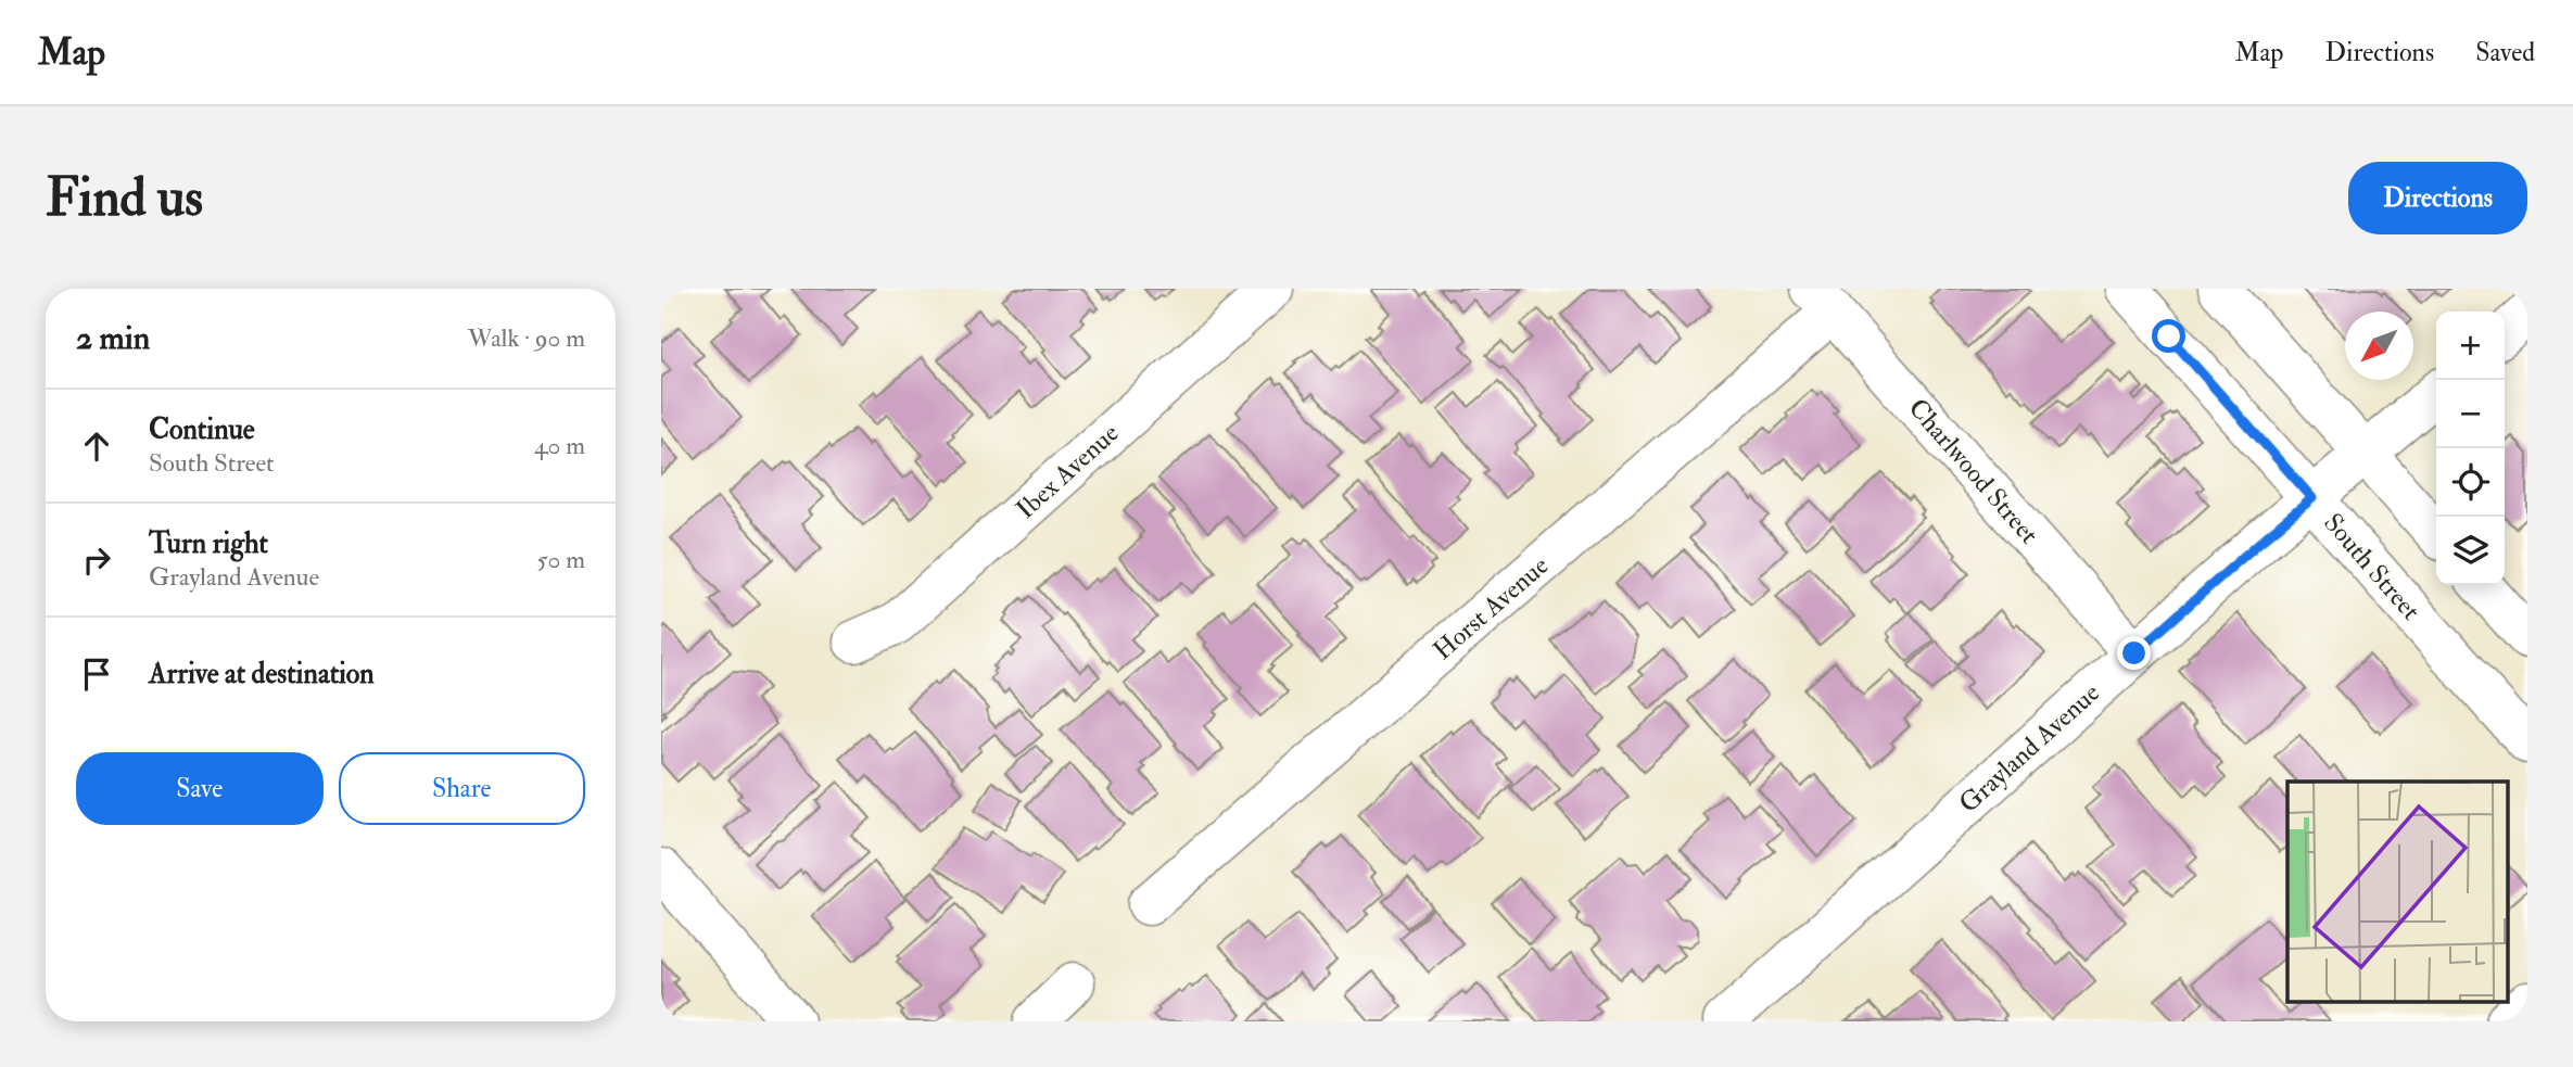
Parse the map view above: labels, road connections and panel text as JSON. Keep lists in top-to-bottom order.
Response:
{
  "streets": {
    "street": [
      "Ibex Avenue",
      "Charlwood Street",
      "South Street",
      "Horst Avenue",
      "Grayland Avenue"
    ]
  },
  "crossings": [
    ["Charlwood Street", "Horst Avenue"],
    ["Charlwood Street", "Grayland Avenue"],
    ["South Street", "Grayland Avenue"]
  ],
  "north": "bottom left",
  "page": {
    "header": "Map",
    "nav": ["Map", "Directions", "Saved"],
    "buttons": [
      "Directions",
      ["Save", "Share"]
    ],
    "title": "Find us",
    "heading": ["2 min", "Walk · 90 m"],
    "map_buttons": ["+", "−"],
    "list": [
      ["Continue", "South Street", "40 m"],
      ["Turn right", "Grayland Avenue", "50 m"],
      "Arrive at destination"
    ]
  }
}
